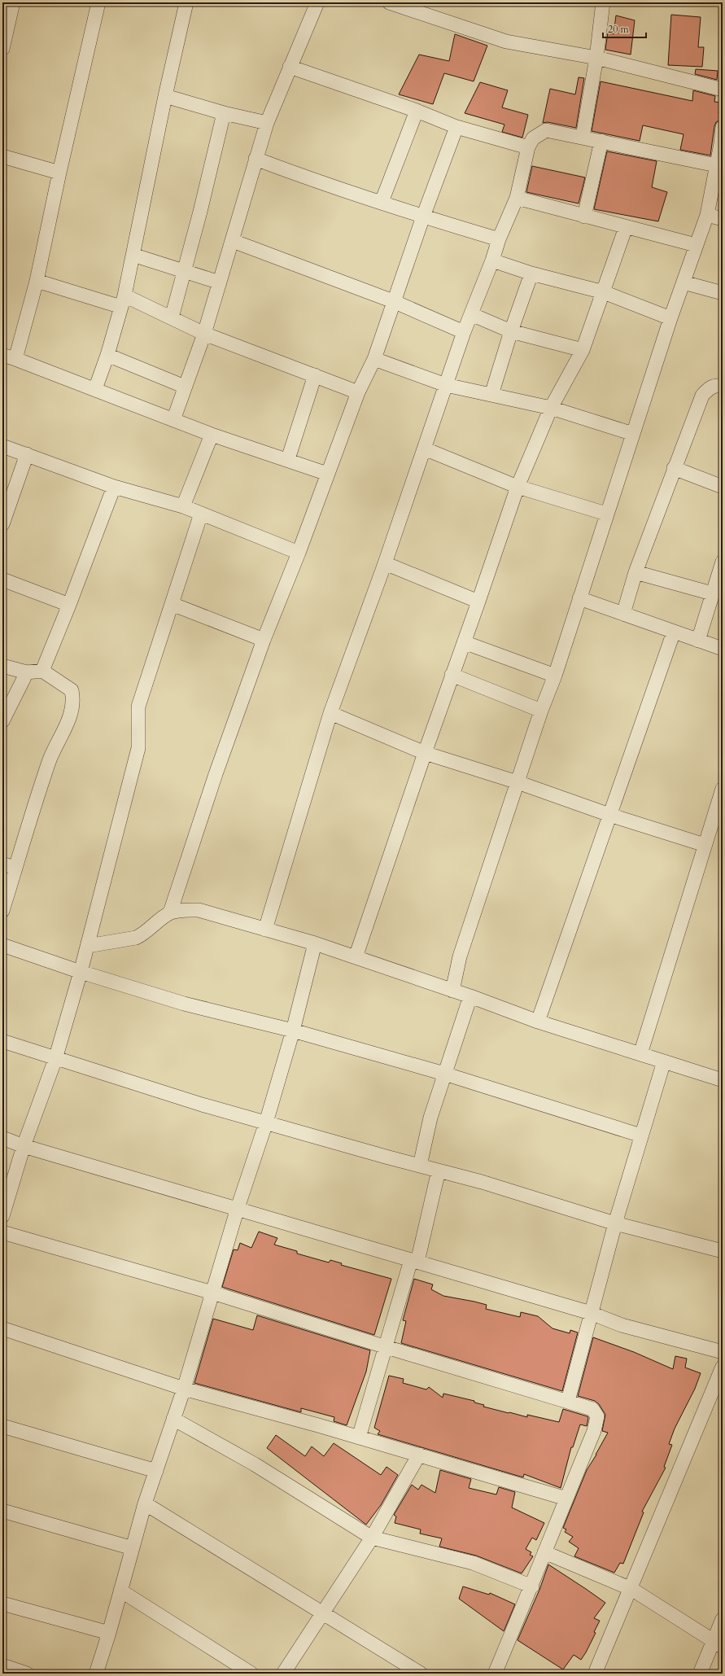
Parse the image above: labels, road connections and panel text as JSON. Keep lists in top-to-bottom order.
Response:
{
  "scale_bar": "20 m"
}
